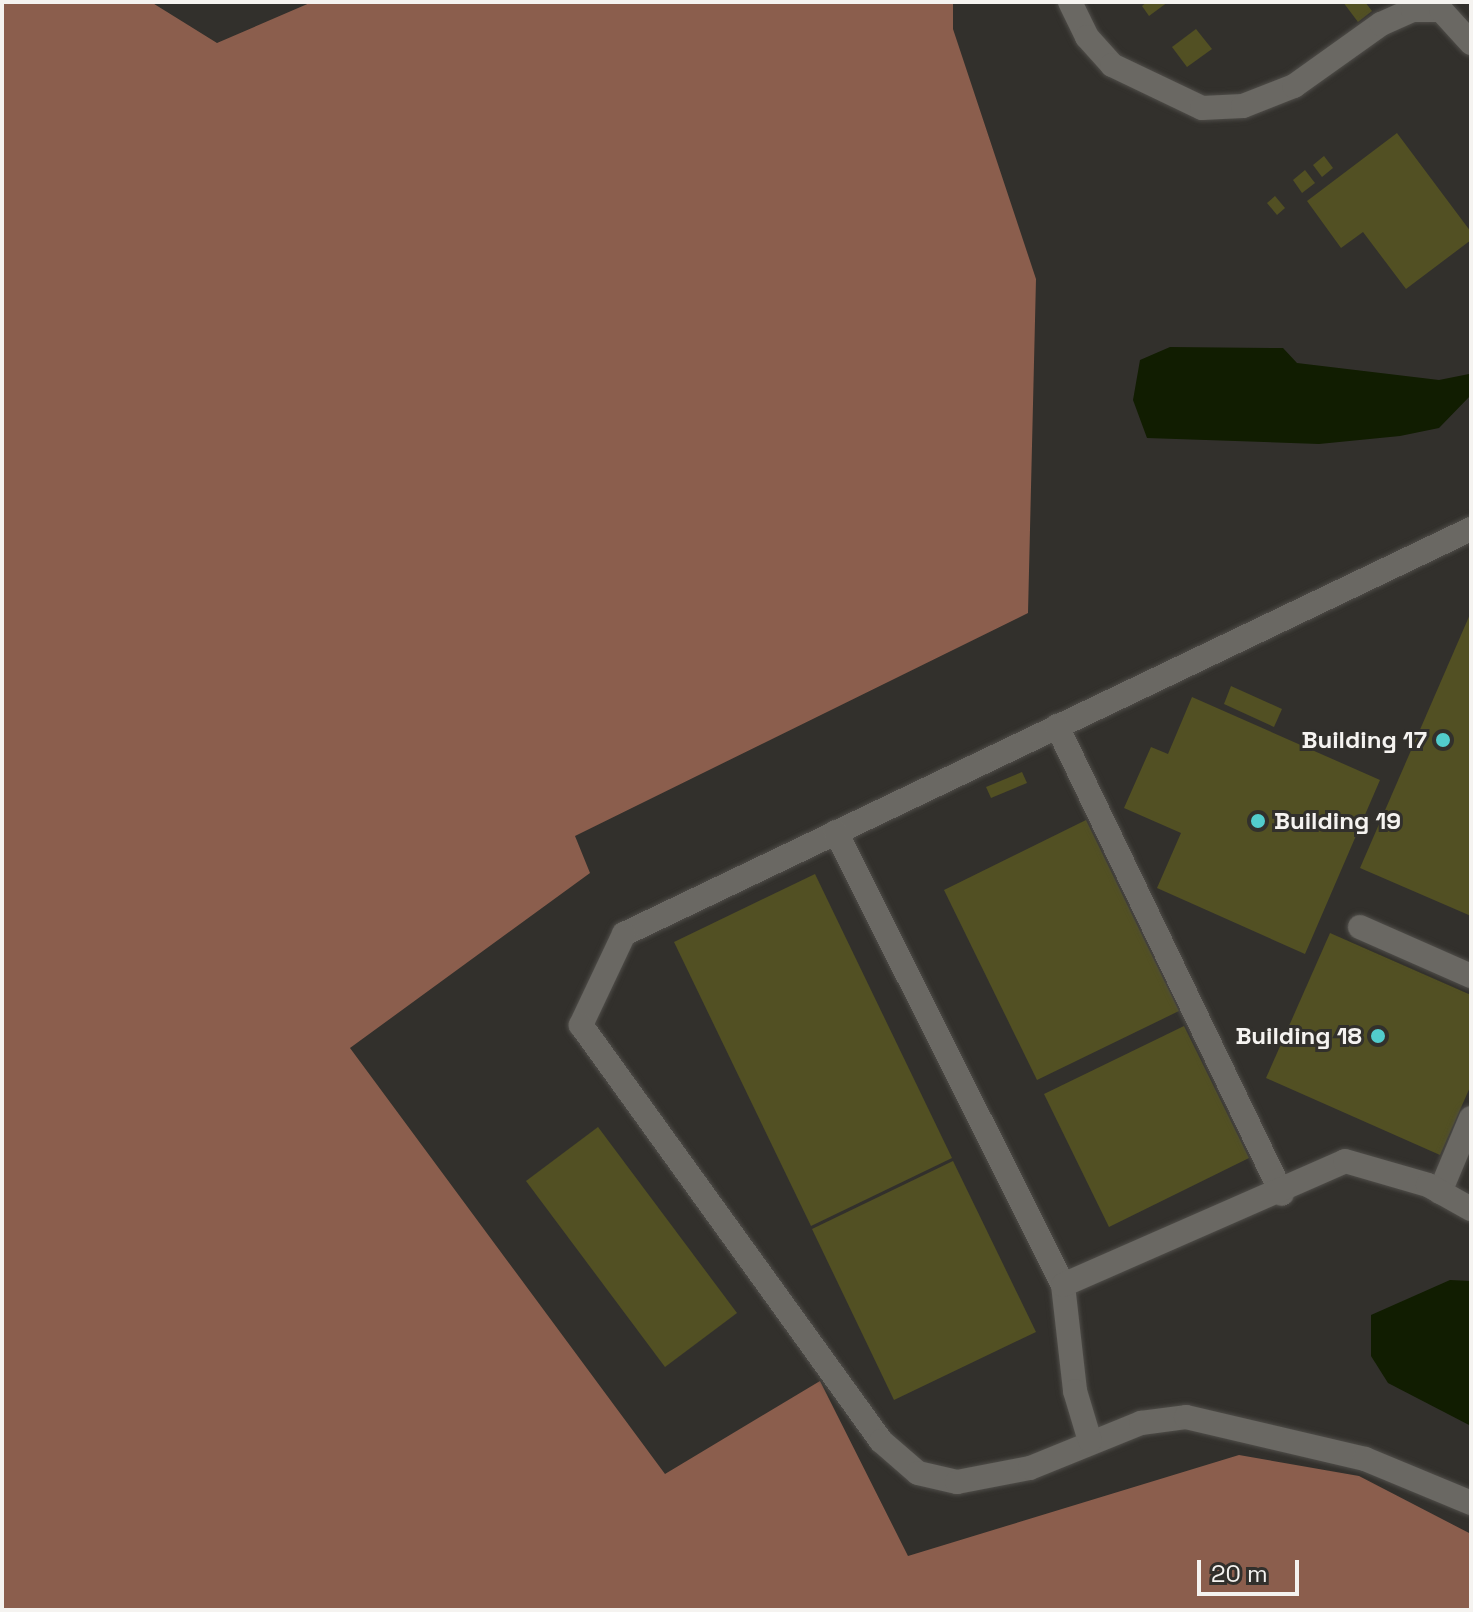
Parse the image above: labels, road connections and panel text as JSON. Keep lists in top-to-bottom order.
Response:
{
  "places": ["Building 17", "Building 19", "Building 18"],
  "scale_bar": "20 m"
}
